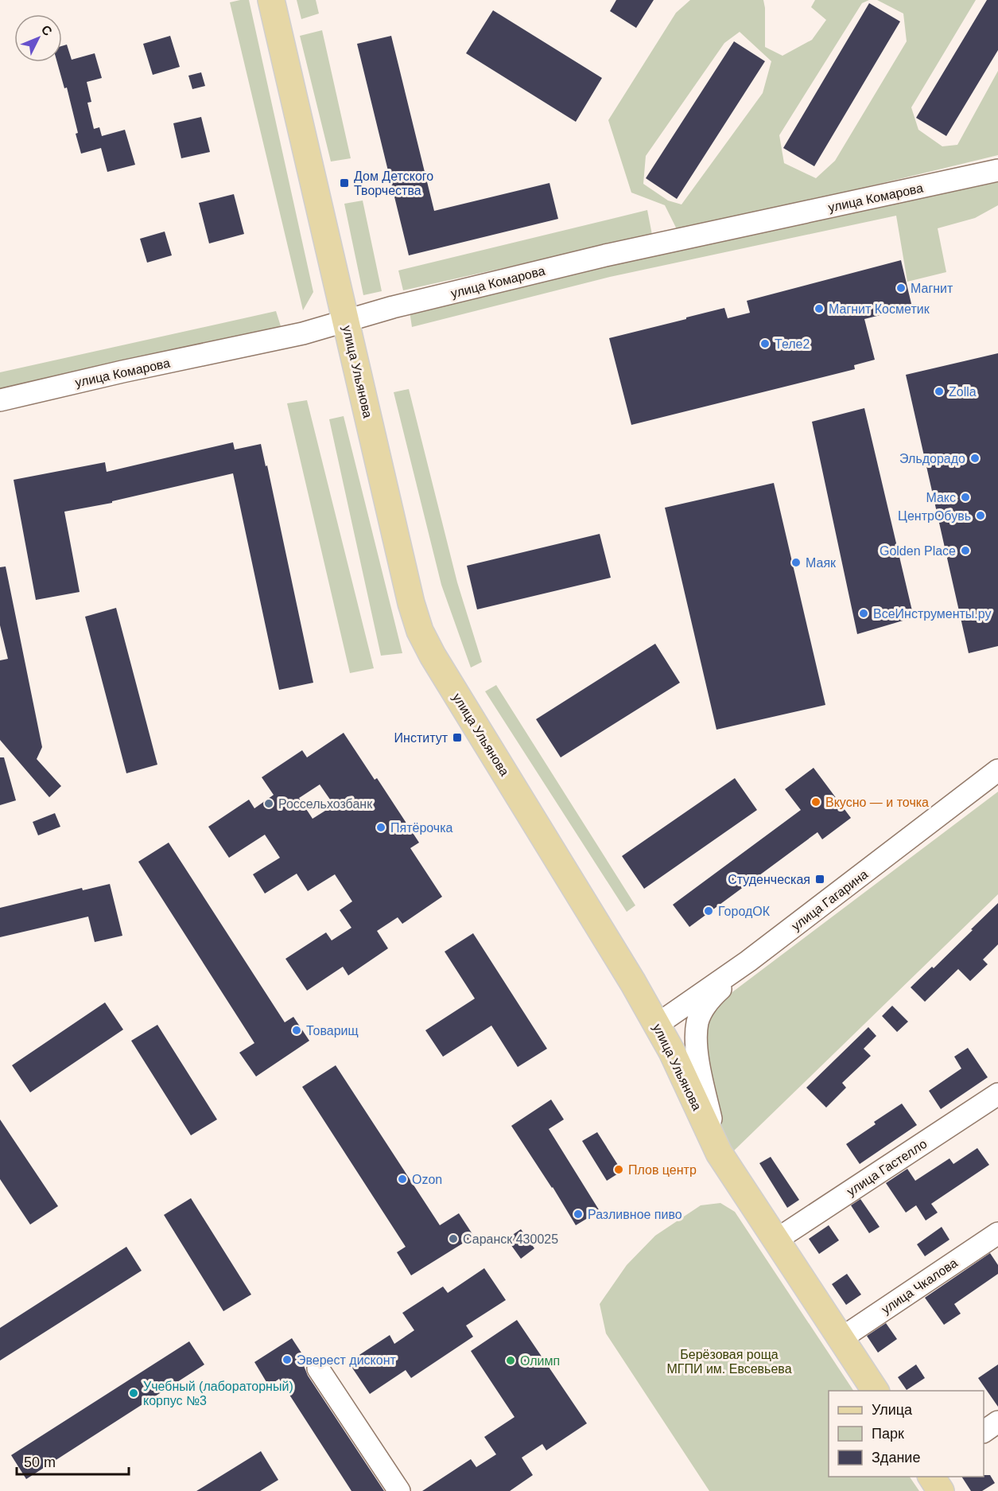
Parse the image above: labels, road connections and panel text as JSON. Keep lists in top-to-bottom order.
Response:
{
  "streets": {
    "main road": ["улица Ульянова"],
    "street": [
      "улица Комарова",
      "улица Гагарина",
      "улица Гастелло",
      "улица Чкалова"
    ]
  },
  "crossings": [
    ["улица Комарова", "улица Ульянова"],
    ["улица Ульянова", "улица Гагарина"],
    ["улица Ульянова", "улица Гастелло"],
    ["улица Ульянова", "улица Чкалова"]
  ],
  "parks": ["Берёзовая роща МГПИ им. Евсевьева"],
  "places": {
    "transit": ["Дом Детского Творчества", "Институт", "Студенческая"],
    "other": [
      "Магнит",
      "Магнит Косметик",
      "Теле2",
      "Zolla",
      "Эльдорадо",
      "Макс",
      "ЦентрОбувь",
      "Golden Place",
      "Маяк",
      "ВсеИнструменты.ру",
      "Вкусно — и точка",
      "Россельхозбанк",
      "Пятёрочка",
      "ГородОК",
      "Товарищ",
      "Плов центр",
      "Ozon",
      "Разливное пиво",
      "Саранск 430025",
      "Эверест дисконт",
      "Олимп",
      "Учебный (лабораторный) корпус №3"
    ]
  },
  "legend": ["Улица", "Парк", "Здание"],
  "scale_bar": "50 m",
  "north": "top right"
}
